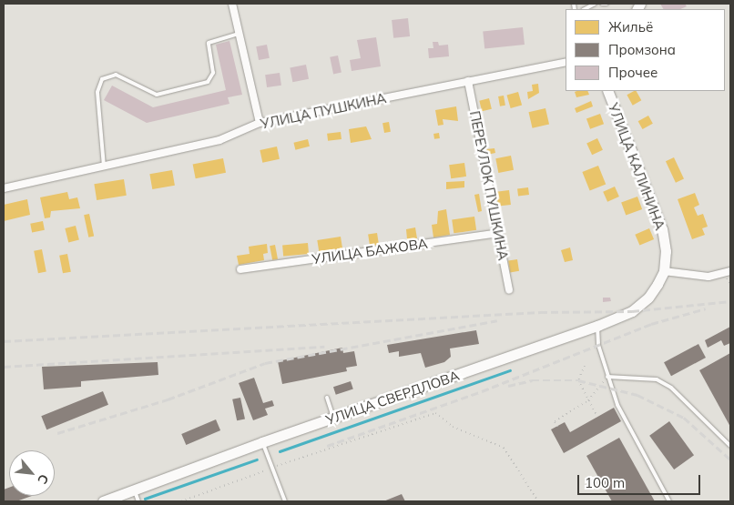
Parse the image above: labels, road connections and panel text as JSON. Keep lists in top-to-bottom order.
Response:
{
  "streets": {
    "main road": ["УЛИЦА КАЛИНИНА", "УЛИЦА СВЕРДЛОВА"],
    "street": ["УЛИЦА ПУШКИНА", "ПЕРЕУЛОК ПУШКИНА", "УЛИЦА БАЖОВА"]
  },
  "crossings": [
    ["УЛИЦА ПУШКИНА", "ПЕРЕУЛОК ПУШКИНА"],
    ["УЛИЦА КАЛИНИНА", "УЛИЦА СВЕРДЛОВА"],
    ["ПЕРЕУЛОК ПУШКИНА", "УЛИЦА БАЖОВА"]
  ],
  "legend": ["Жильё", "Промзона", "Прочее"],
  "scale_bar": "100 m",
  "north": "bottom right"
}
